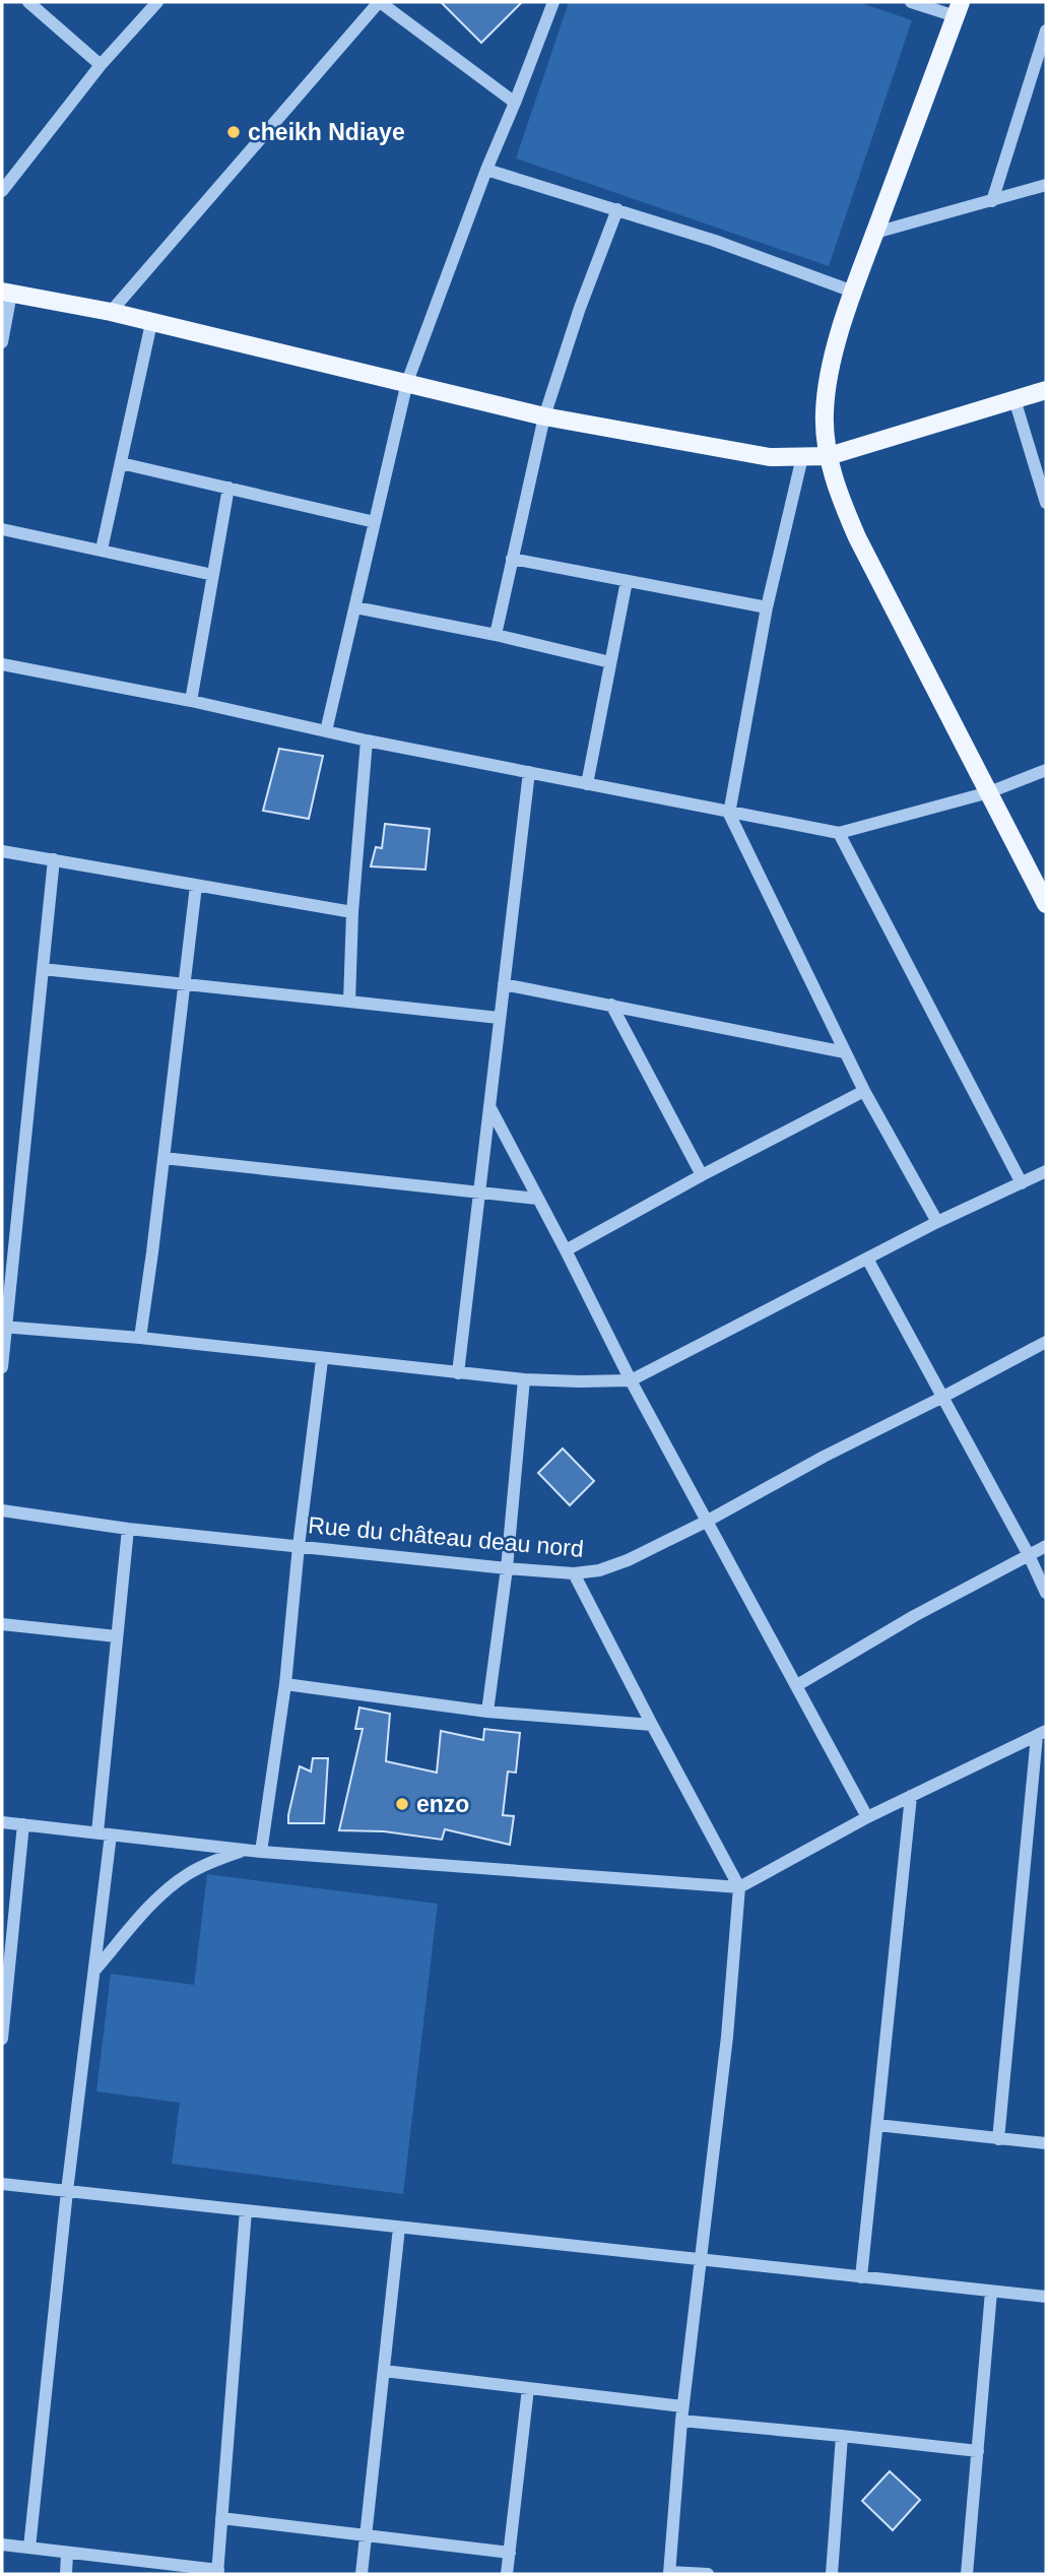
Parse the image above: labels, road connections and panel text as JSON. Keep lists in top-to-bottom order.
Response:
{
  "streets": {
    "street": ["Rue du château deau nord"]
  },
  "places": ["cheikh Ndiaye", "enzo"]
}
